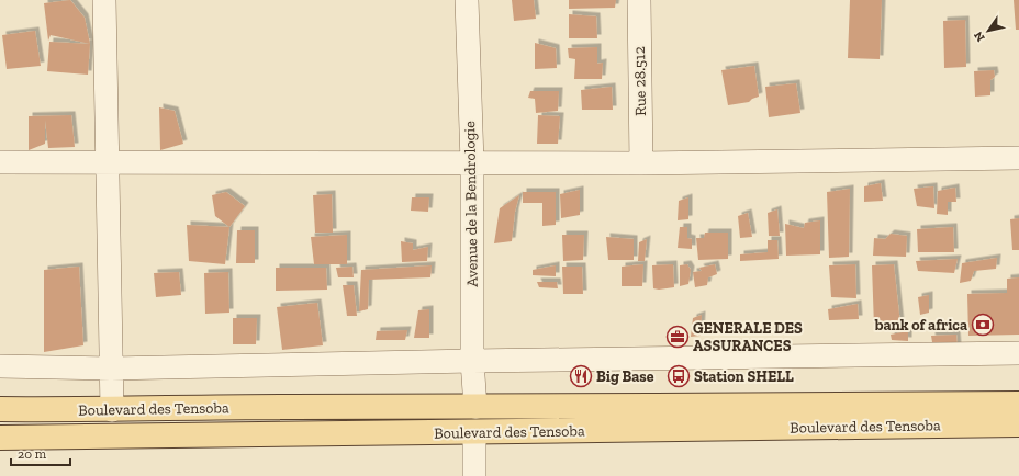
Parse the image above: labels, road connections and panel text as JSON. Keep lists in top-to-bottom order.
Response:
{
  "streets": {
    "main road": ["Boulevard des Tensoba"],
    "street": ["Rue 28.512", "Avenue de la Bendrologie"]
  },
  "crossings": [
    ["Avenue de la Bendrologie", "Boulevard des Tensoba"]
  ],
  "places": {
    "bank": ["bank of africa"],
    "office": ["GENERALE DES ASSURANCES"],
    "restaurant": ["Big Base"],
    "bus stop": ["Station SHELL"]
  },
  "scale_bar": "20 m",
  "north": "bottom left"
}
